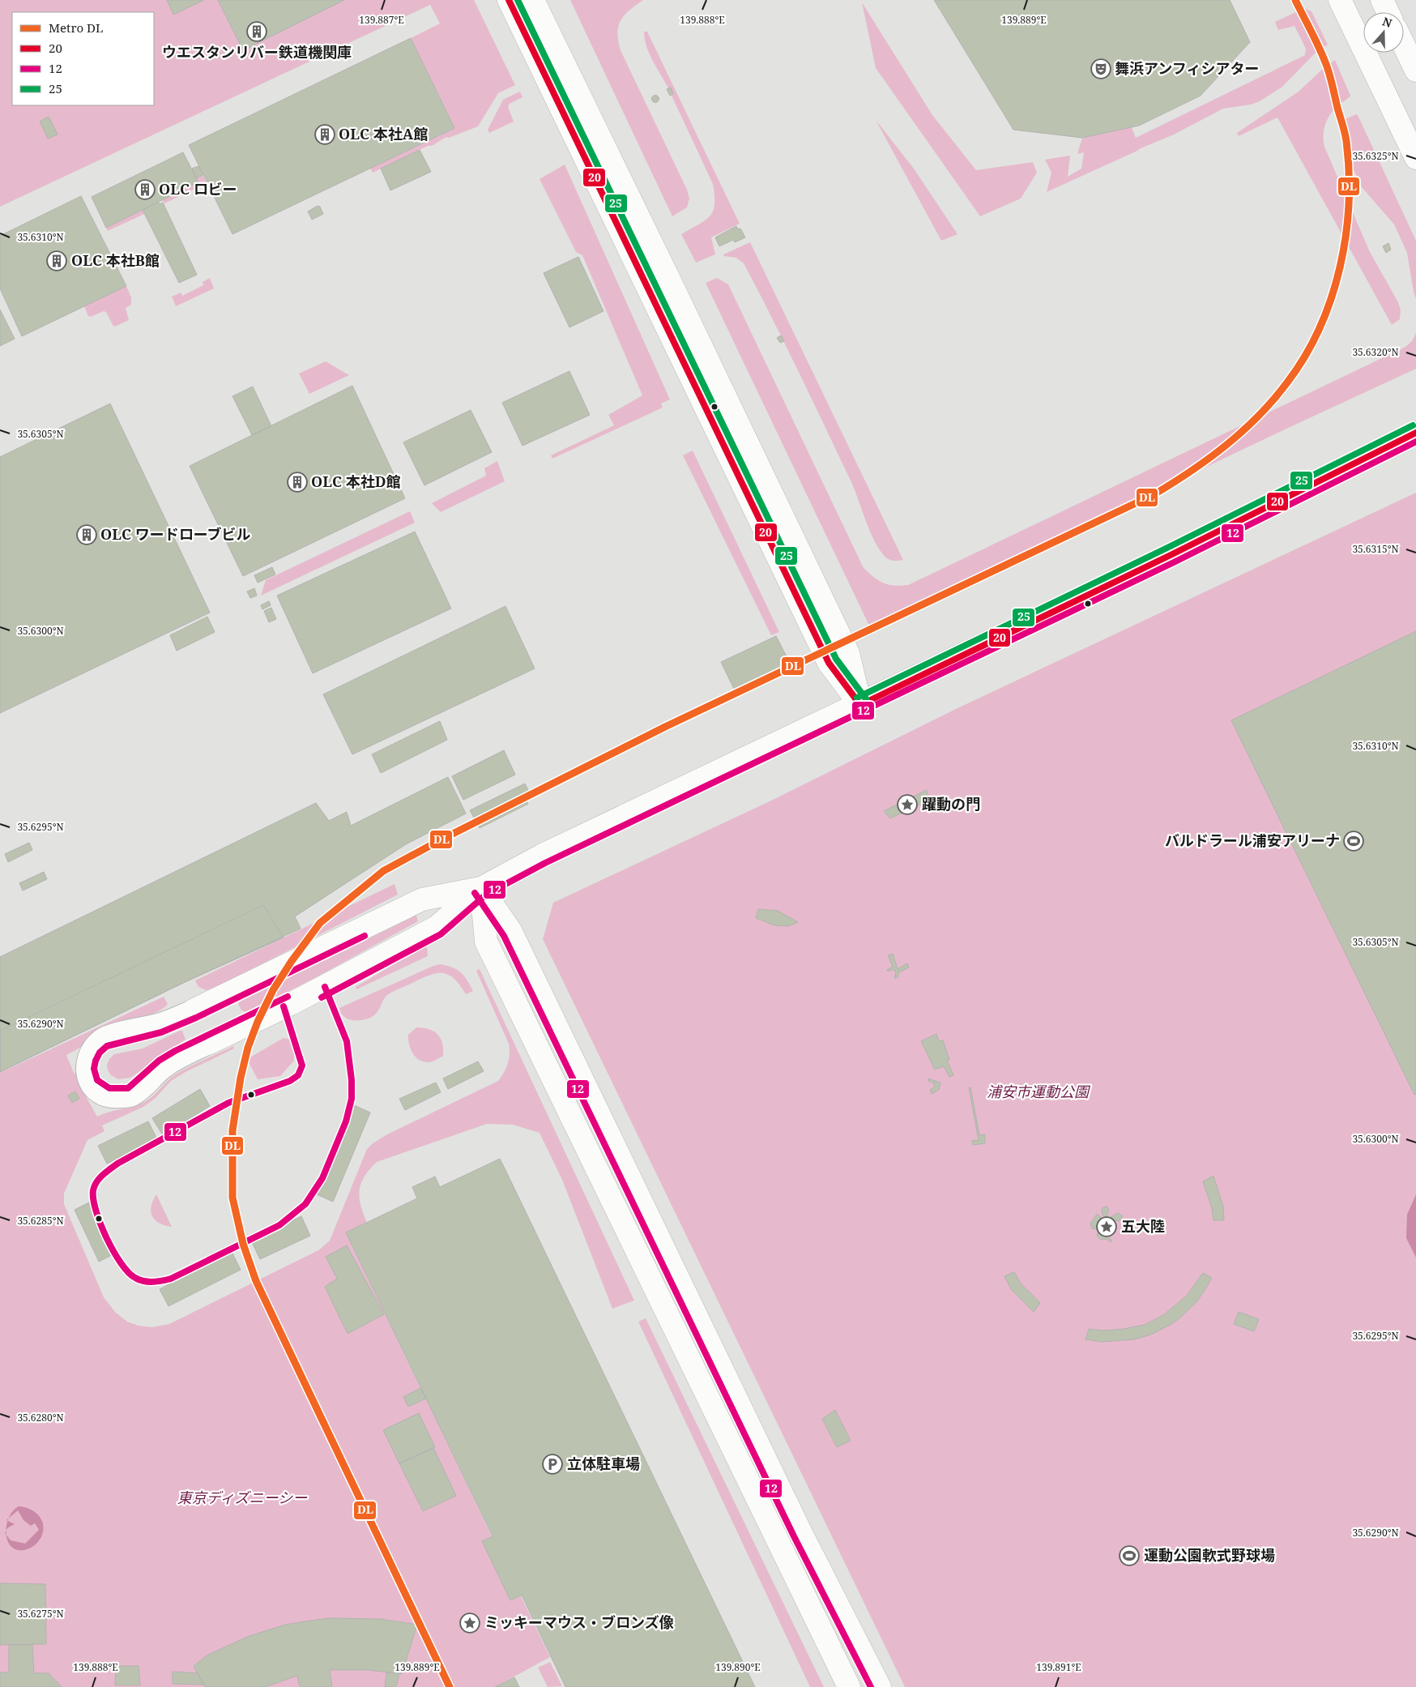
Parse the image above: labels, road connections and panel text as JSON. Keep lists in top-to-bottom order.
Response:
{
  "parks": ["浦安市運動公園", "東京ディズニーシー"],
  "places": {
    "building": [
      "ウエスタンリバー鉄道機関庫",
      "OLC 本社A館",
      "OLC ロビー",
      "OLC 本社B館",
      "OLC 本社D館",
      "OLC ワードローブビル"
    ],
    "theatre": ["舞浜アンフィシアター"],
    "place": ["躍動の門", "五大陸", "ミッキーマウス・ブロンズ像"],
    "sports": ["バルドラール浦安アリーナ", "運動公園軟式野球場"],
    "parking": ["立体駐車場"]
  },
  "lines": [
    "metro line DL",
    "transit line 20",
    "transit line 25",
    "transit line 12"
  ],
  "legend": [
    "Metro DL",
    "20",
    "12",
    "25"
  ],
  "north": "top",
  "coordinates": [
    "139.888°E",
    "139.889°E",
    "139.887°E",
    "35.6325°N",
    "35.6310°N",
    "35.6320°N",
    "35.6305°N",
    "35.6315°N",
    "35.6300°N",
    "35.6295°N",
    "35.6290°N",
    "35.6285°N",
    "35.6280°N",
    "35.6275°N",
    "139.890°E",
    "139.891°E"
  ]
}
